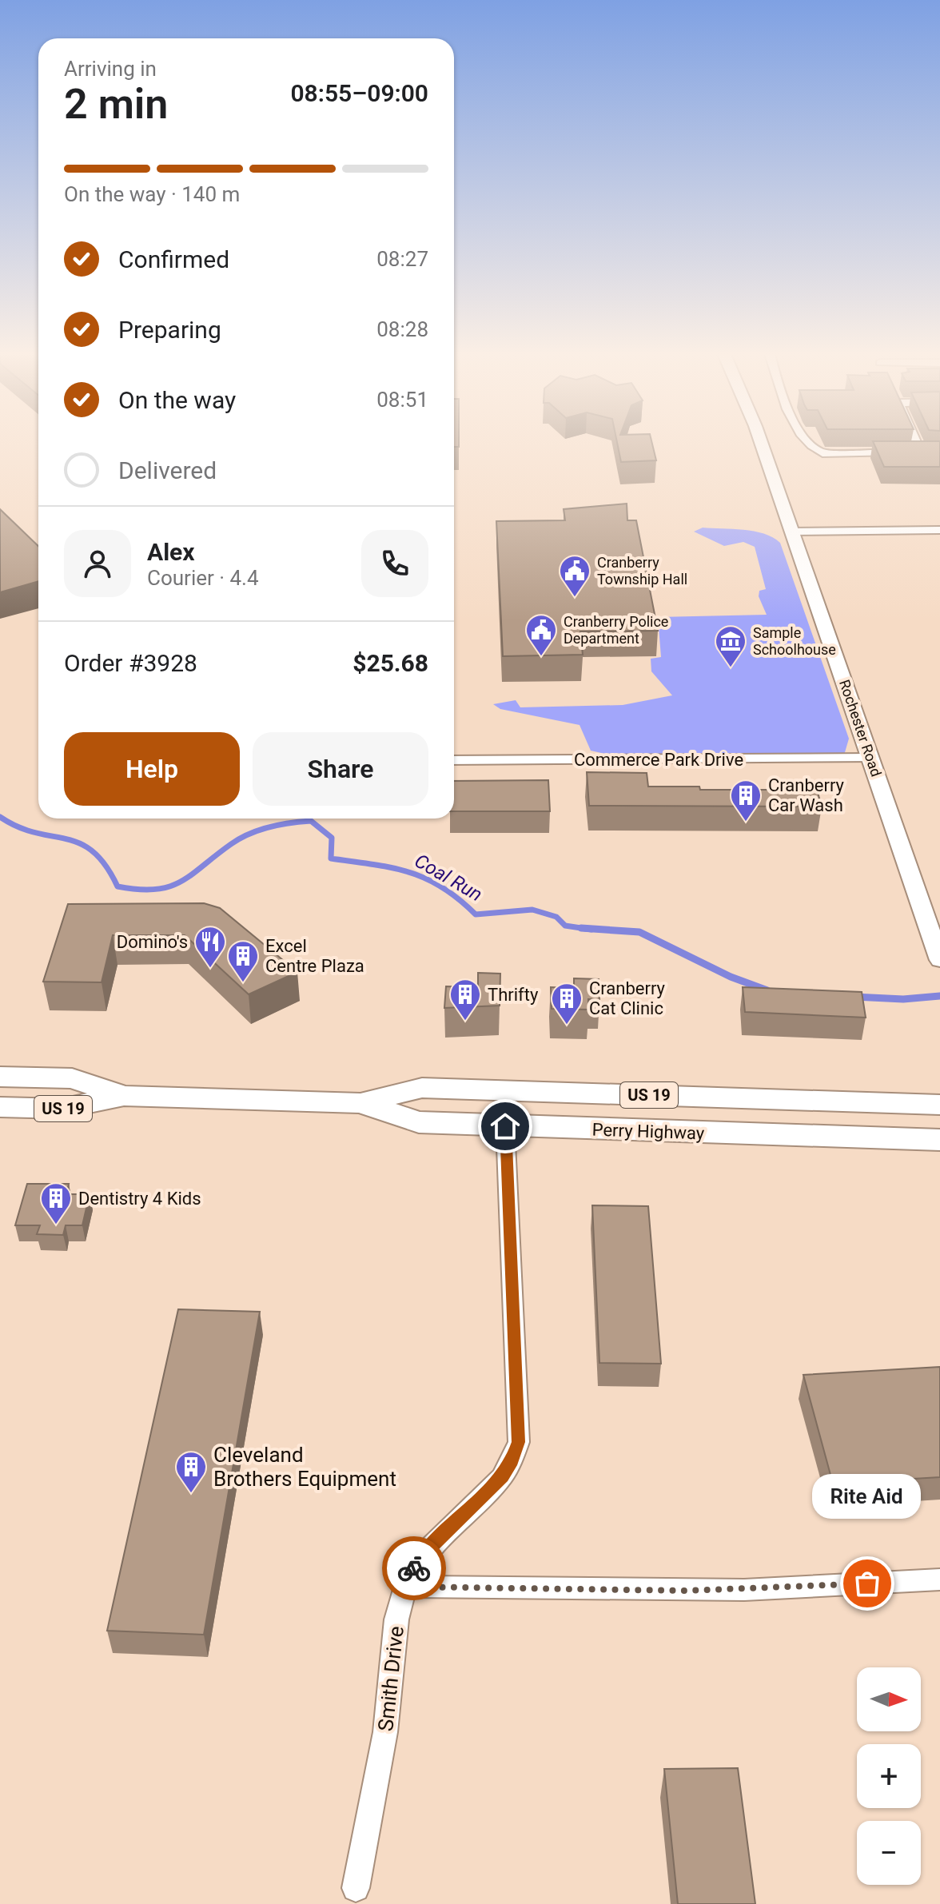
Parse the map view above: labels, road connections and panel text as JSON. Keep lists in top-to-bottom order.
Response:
{
  "streets": {
    "main road": ["US 19", "Perry Highway"],
    "street": ["Rochester Road", "Commerce Park Drive", "Smith Drive"]
  },
  "crossings": [
    ["Rochester Road", "Commerce Park Drive"],
    ["Perry Highway", "Smith Drive"]
  ],
  "water": ["Coal Run"],
  "places": {
    "public building": ["Cranberry Township Hall", "Cranberry Police Department"],
    "museum": ["Sample Schoolhouse"],
    "building": [
      "Cranberry Car Wash",
      "Excel Centre Plaza",
      "Thrifty",
      "Cranberry Cat Clinic",
      "Dentistry 4 Kids",
      "Cleveland Brothers Equipment"
    ],
    "restaurant": ["Domino's"],
    "other": ["Rite Aid"]
  },
  "north": "right",
  "page": {
    "heading": ["2 min", "Arriving in", "08:55–09:00"],
    "panel": [
      "Alex",
      "Courier · 4.4",
      "Order #3928",
      "$25.68"
    ],
    "bar": "On the way · 140 m",
    "list": [
      ["Confirmed", "08:27"],
      ["Preparing", "08:28"],
      ["On the way", "08:51"],
      "Delivered"
    ],
    "buttons": ["Help", "Share"],
    "bubble": "Rite Aid",
    "map_buttons": ["+", "−"]
  }
}
